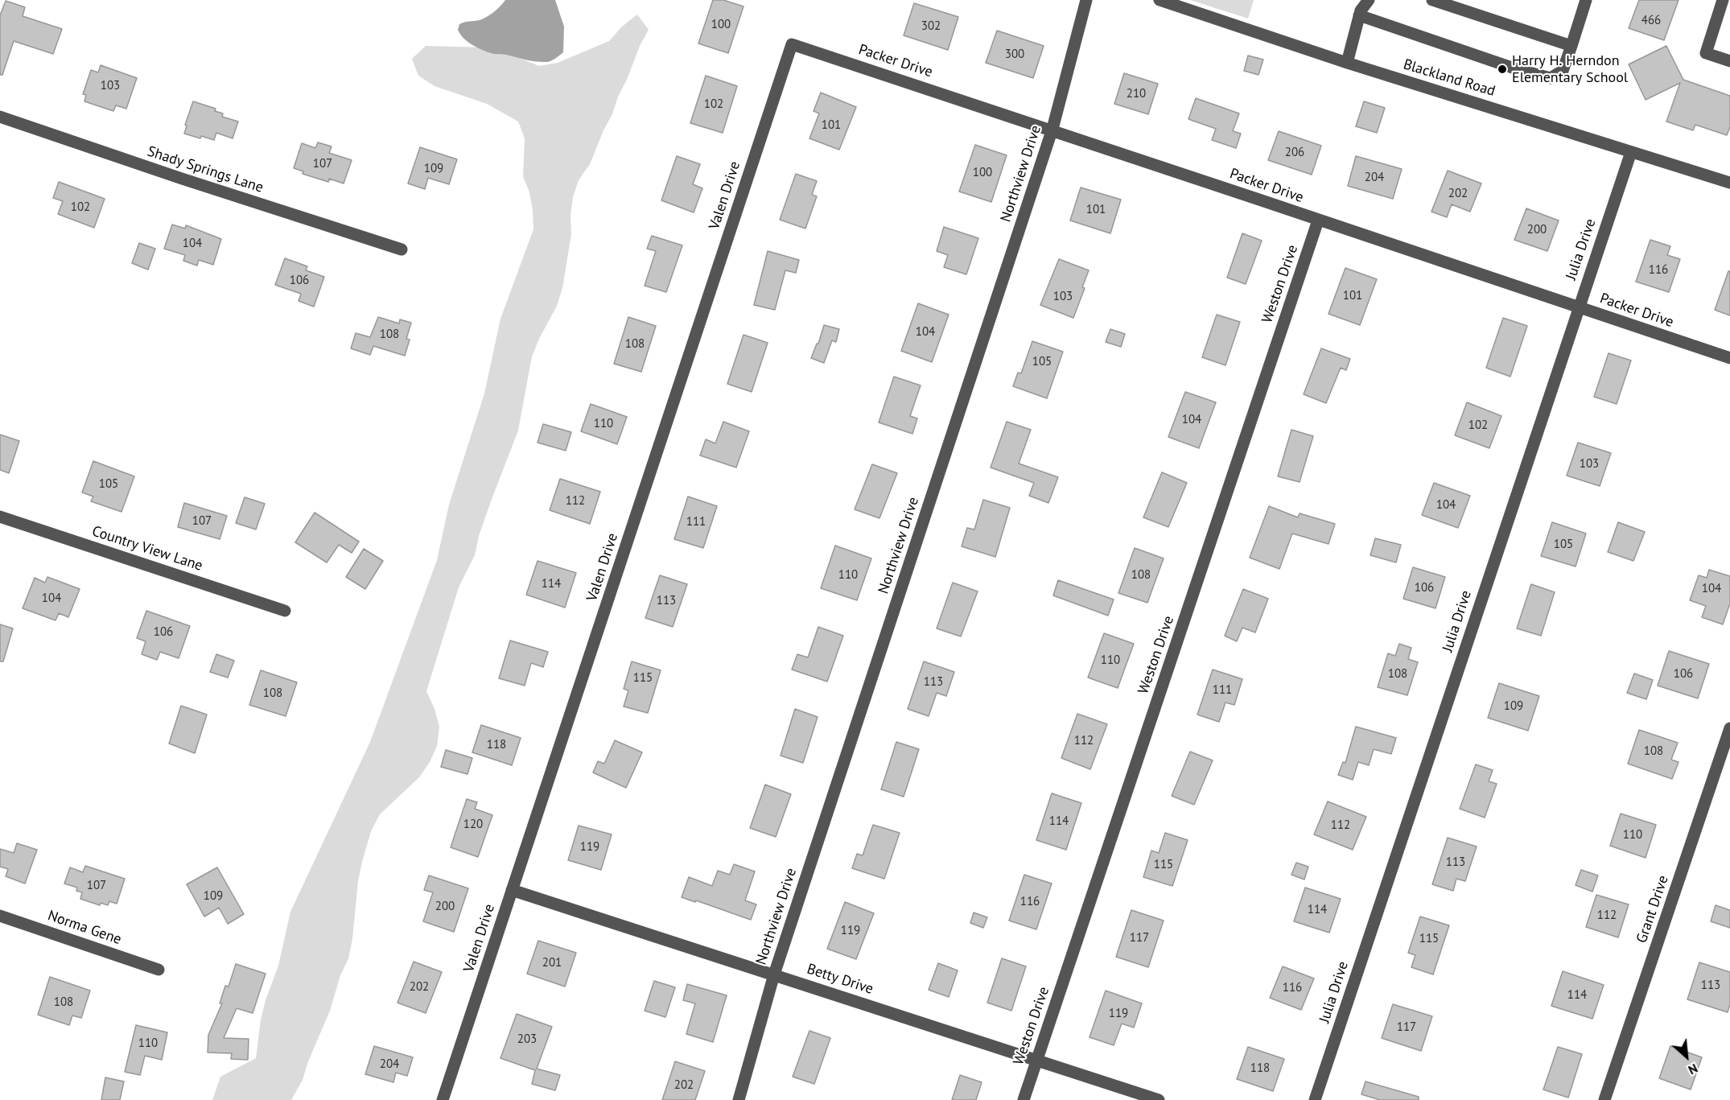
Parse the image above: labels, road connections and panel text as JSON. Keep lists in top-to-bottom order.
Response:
{
  "streets": {
    "street": [
      "Packer Drive",
      "Blackland Road",
      "Shady Springs Lane",
      "Northview Drive",
      "Valen Drive",
      "Julia Drive",
      "Weston Drive",
      "Country View Lane",
      "Grant Drive",
      "Norma Gene",
      "Betty Drive"
    ]
  },
  "crossings": [
    ["Packer Drive", "Northview Drive"],
    ["Packer Drive", "Valen Drive"],
    ["Packer Drive", "Julia Drive"],
    ["Packer Drive", "Weston Drive"],
    ["Blackland Road", "Julia Drive"],
    ["Northview Drive", "Betty Drive"],
    ["Valen Drive", "Betty Drive"],
    ["Weston Drive", "Betty Drive"]
  ],
  "places": ["Harry H. Herndon Elementary School"],
  "house_numbers": [
    "466",
    "100",
    "302",
    "300",
    "103",
    "210",
    "102",
    "101",
    "206",
    "107",
    "109",
    "100",
    "204",
    "202",
    "102",
    "101",
    "200",
    "104",
    "116",
    "106",
    "101",
    "103",
    "104",
    "108",
    "108",
    "105",
    "104",
    "110",
    "102",
    "103",
    "105",
    "112",
    "104",
    "107",
    "111",
    "105",
    "110",
    "108",
    "114",
    "106",
    "104",
    "104",
    "113",
    "106",
    "110",
    "108",
    "106",
    "115",
    "113",
    "111",
    "108",
    "109",
    "112",
    "118",
    "108",
    "114",
    "120",
    "112",
    "110",
    "119",
    "113",
    "115",
    "107",
    "109",
    "116",
    "200",
    "114",
    "112",
    "119",
    "117",
    "115",
    "201",
    "113",
    "202",
    "116",
    "114",
    "108",
    "119",
    "117",
    "203",
    "110",
    "204",
    "118",
    "202"
  ],
  "north": "bottom right"
}
